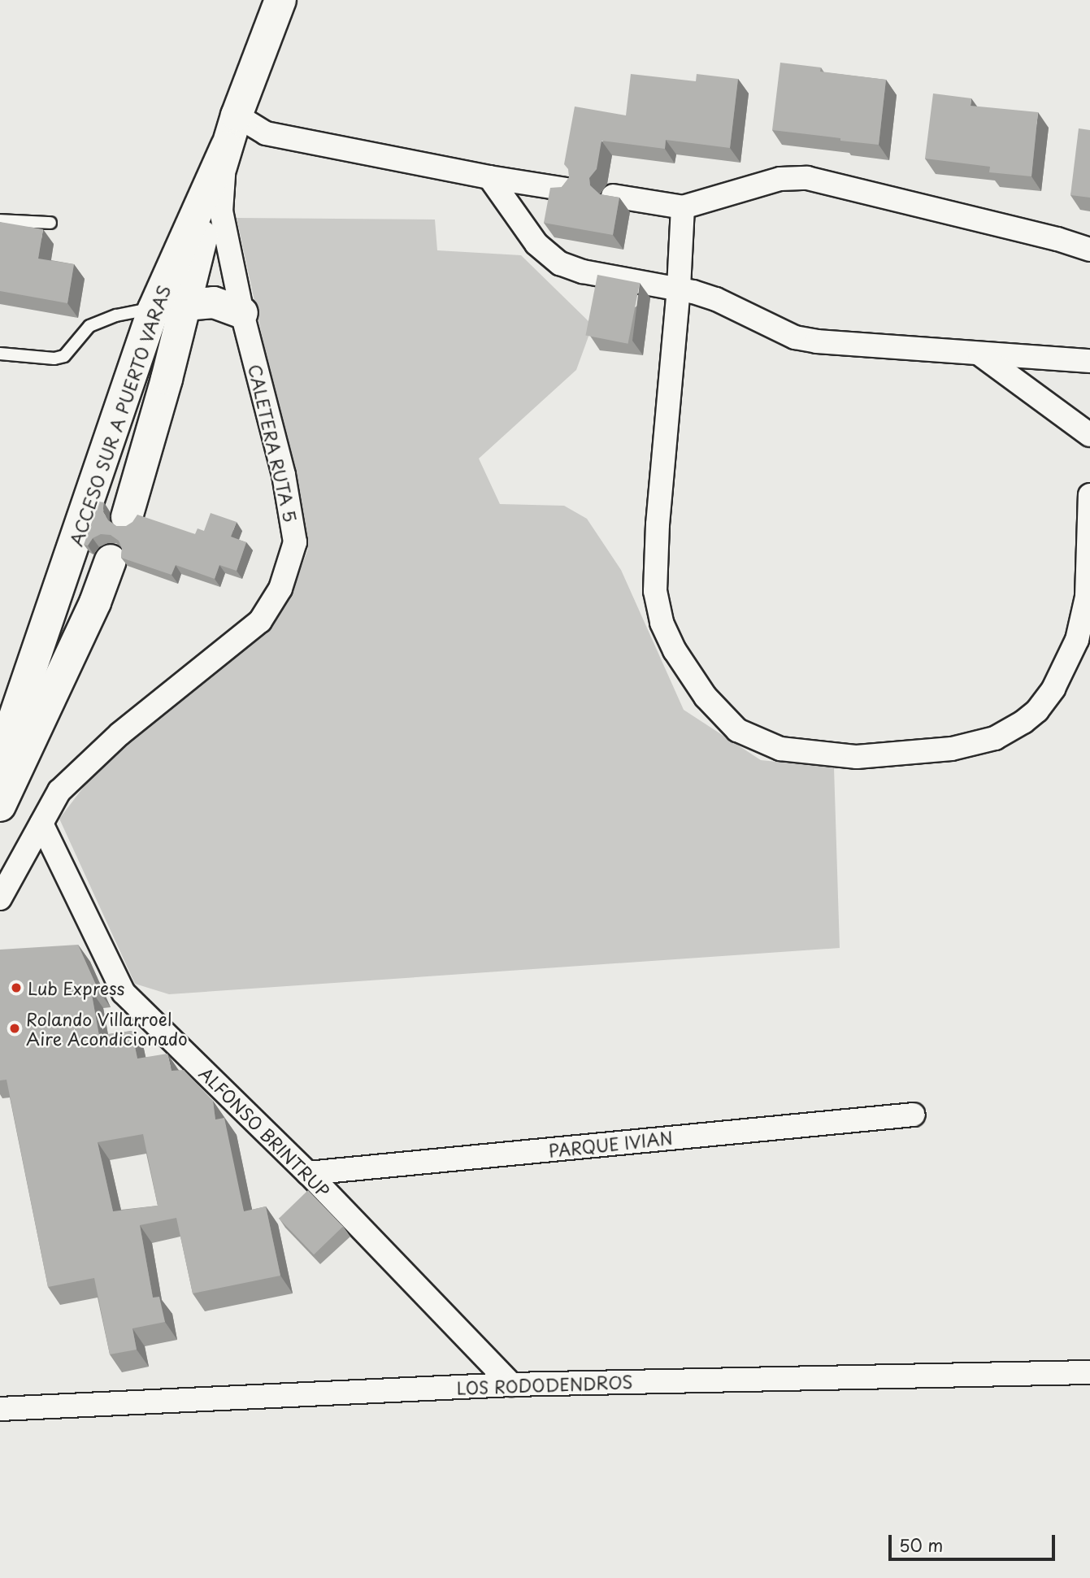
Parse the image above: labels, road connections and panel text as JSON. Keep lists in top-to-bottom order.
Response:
{
  "streets": {
    "main road": ["ACCESO SUR A PUERTO VARAS"],
    "street": [
      "CALETERA RUTA 5",
      "ALFONSO BRINTRUP",
      "PARQUE IVIAN",
      "LOS RODODENDROS"
    ]
  },
  "crossings": [
    ["ACCESO SUR A PUERTO VARAS", "CALETERA RUTA 5"],
    ["CALETERA RUTA 5", "ALFONSO BRINTRUP"],
    ["ALFONSO BRINTRUP", "PARQUE IVIAN"],
    ["ALFONSO BRINTRUP", "LOS RODODENDROS"]
  ],
  "places": ["Lub Express", "Rolando Villarroel Aire Acondicionado"],
  "scale_bar": "50 m"
}
